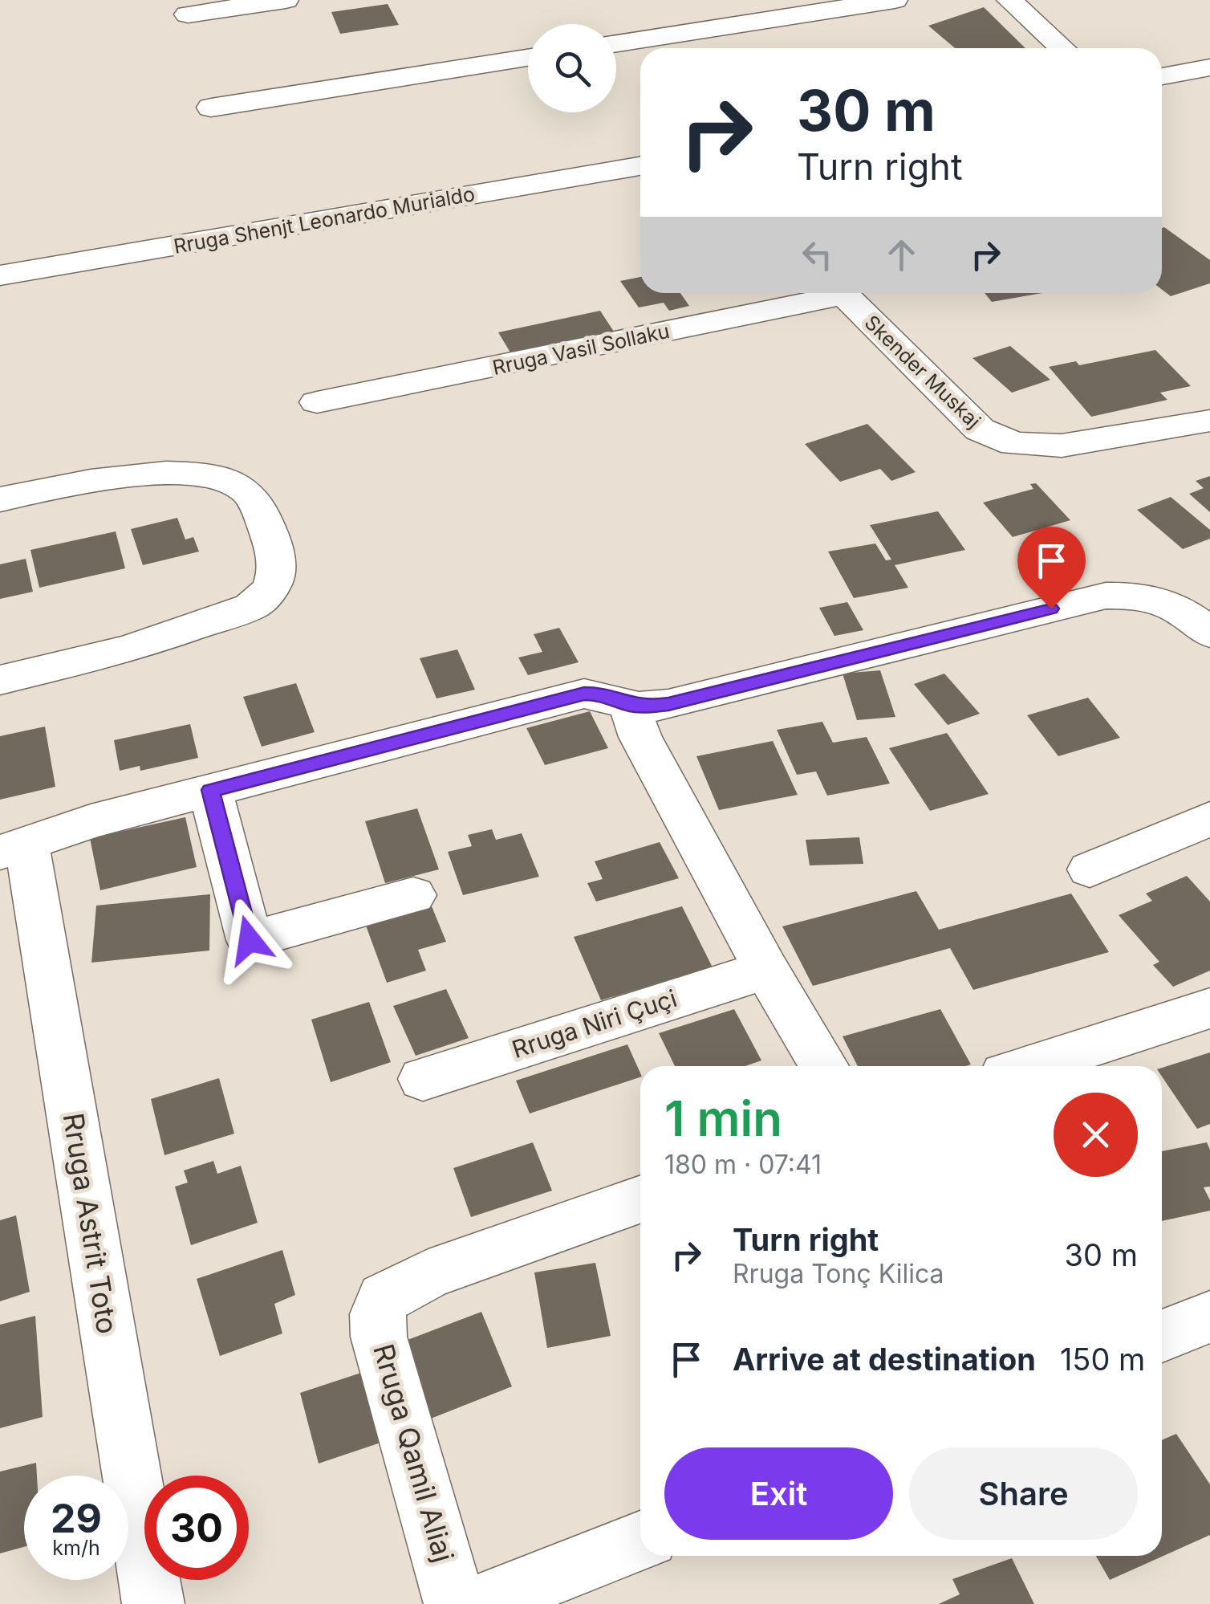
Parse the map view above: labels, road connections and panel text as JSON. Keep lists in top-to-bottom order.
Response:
{
  "streets": {
    "street": [
      "Rruga Shenjt Leonardo Murialdo",
      "Rruga Vasil Sollaku",
      "Skender Muskaj",
      "Rruga Niri Çuçi",
      "Rruga Astrit Toto",
      "Rruga Qamil Aliaj"
    ]
  },
  "page": {
    "turn": ["30 m", "Turn right"],
    "heading": ["1 min", "180 m · 07:41"],
    "list": [
      {
        "name": "Turn right",
        "note": "Rruga Tonç Kilica",
        "value": "30 m"
      },
      {
        "name": "Arrive at destination",
        "value": "150 m"
      }
    ],
    "buttons": ["Exit", "Share"],
    "speed": "29 km/h",
    "limit": "30"
  }
}
